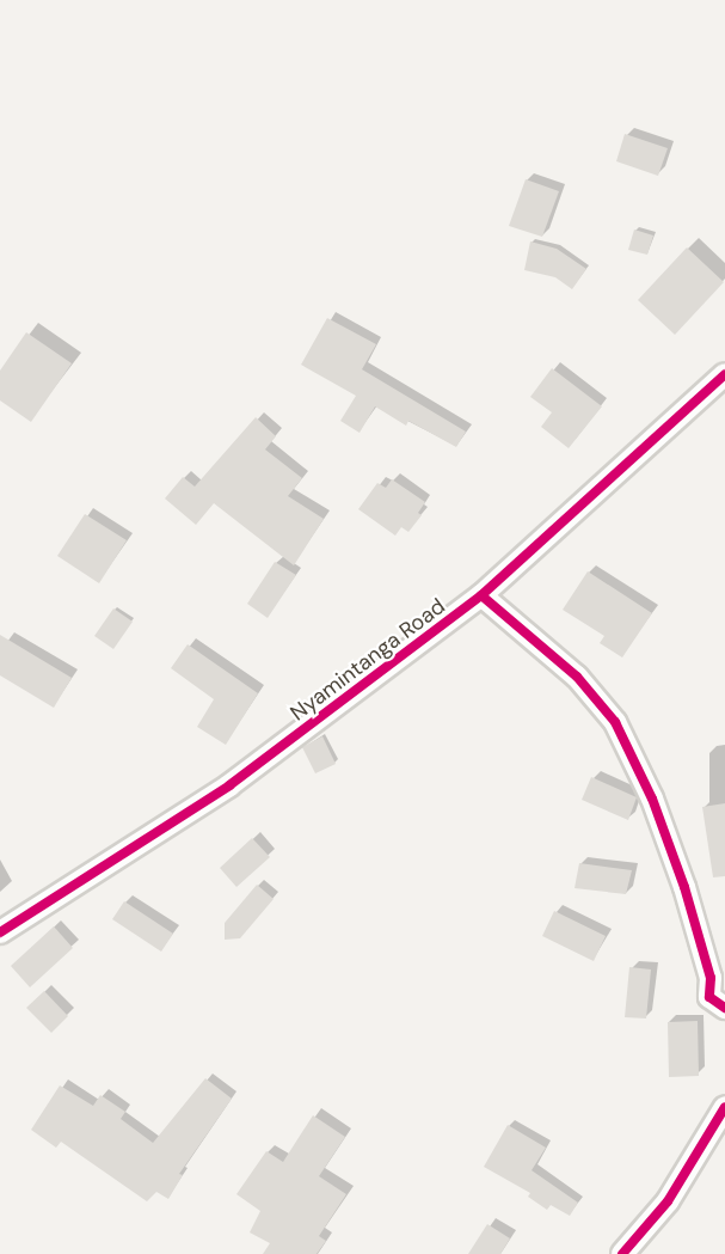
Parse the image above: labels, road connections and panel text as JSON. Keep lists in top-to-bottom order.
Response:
{
  "streets": {
    "street": ["Nyamintanga Road"]
  }
}
